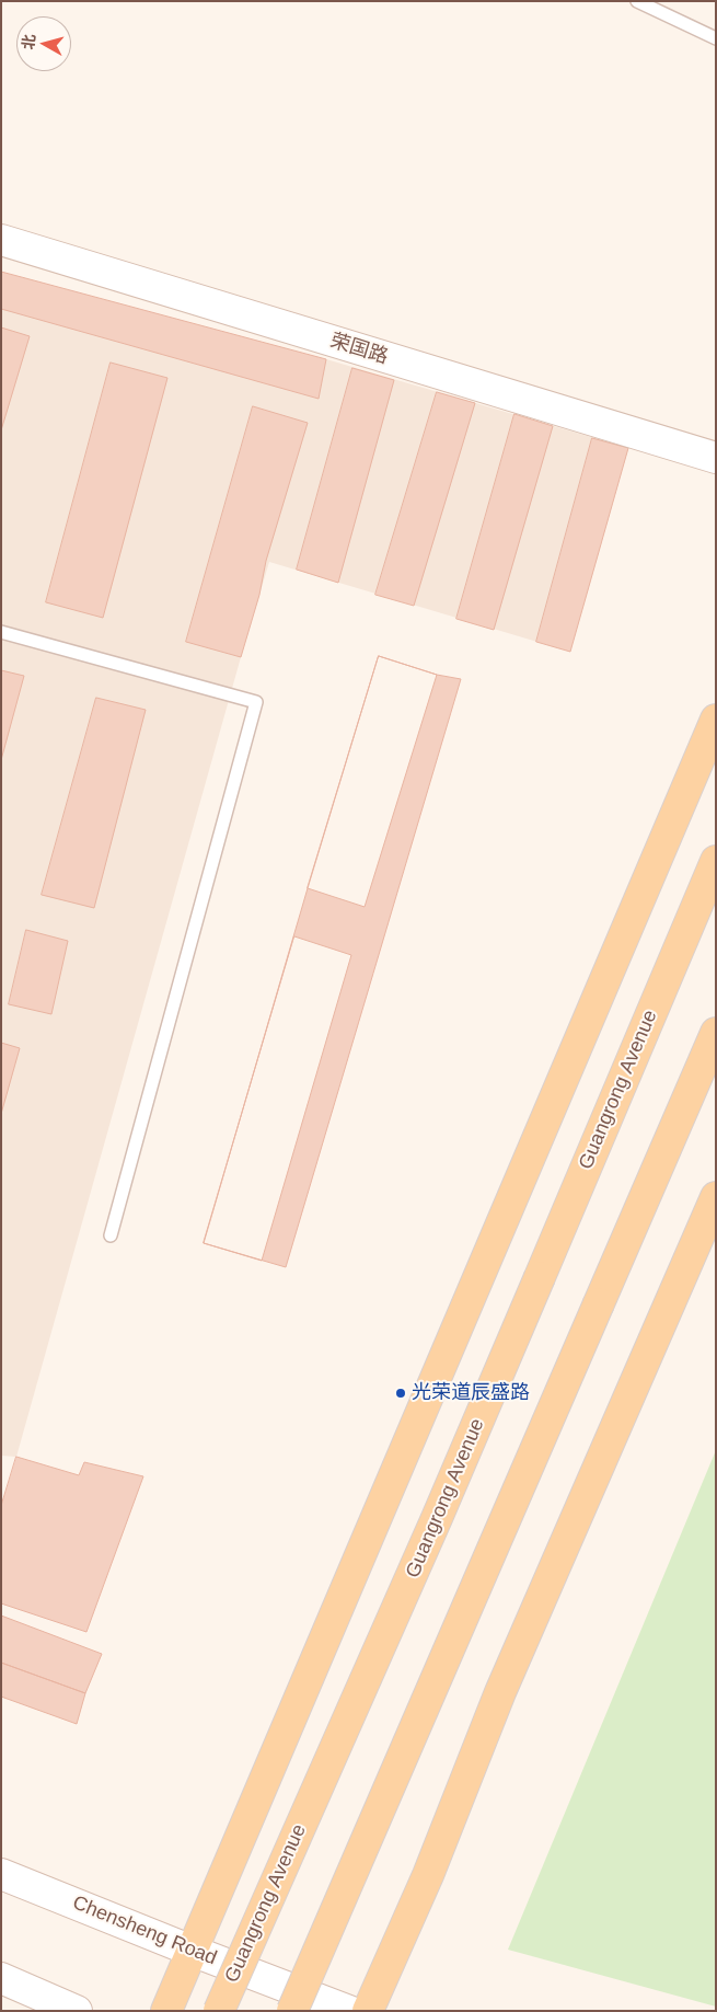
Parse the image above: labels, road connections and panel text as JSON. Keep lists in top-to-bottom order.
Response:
{
  "streets": {
    "main road": ["Guangrong Avenue"],
    "street": ["荣国路", "Chensheng Road"]
  },
  "places": ["光荣道辰盛路"],
  "north": "left"
}
